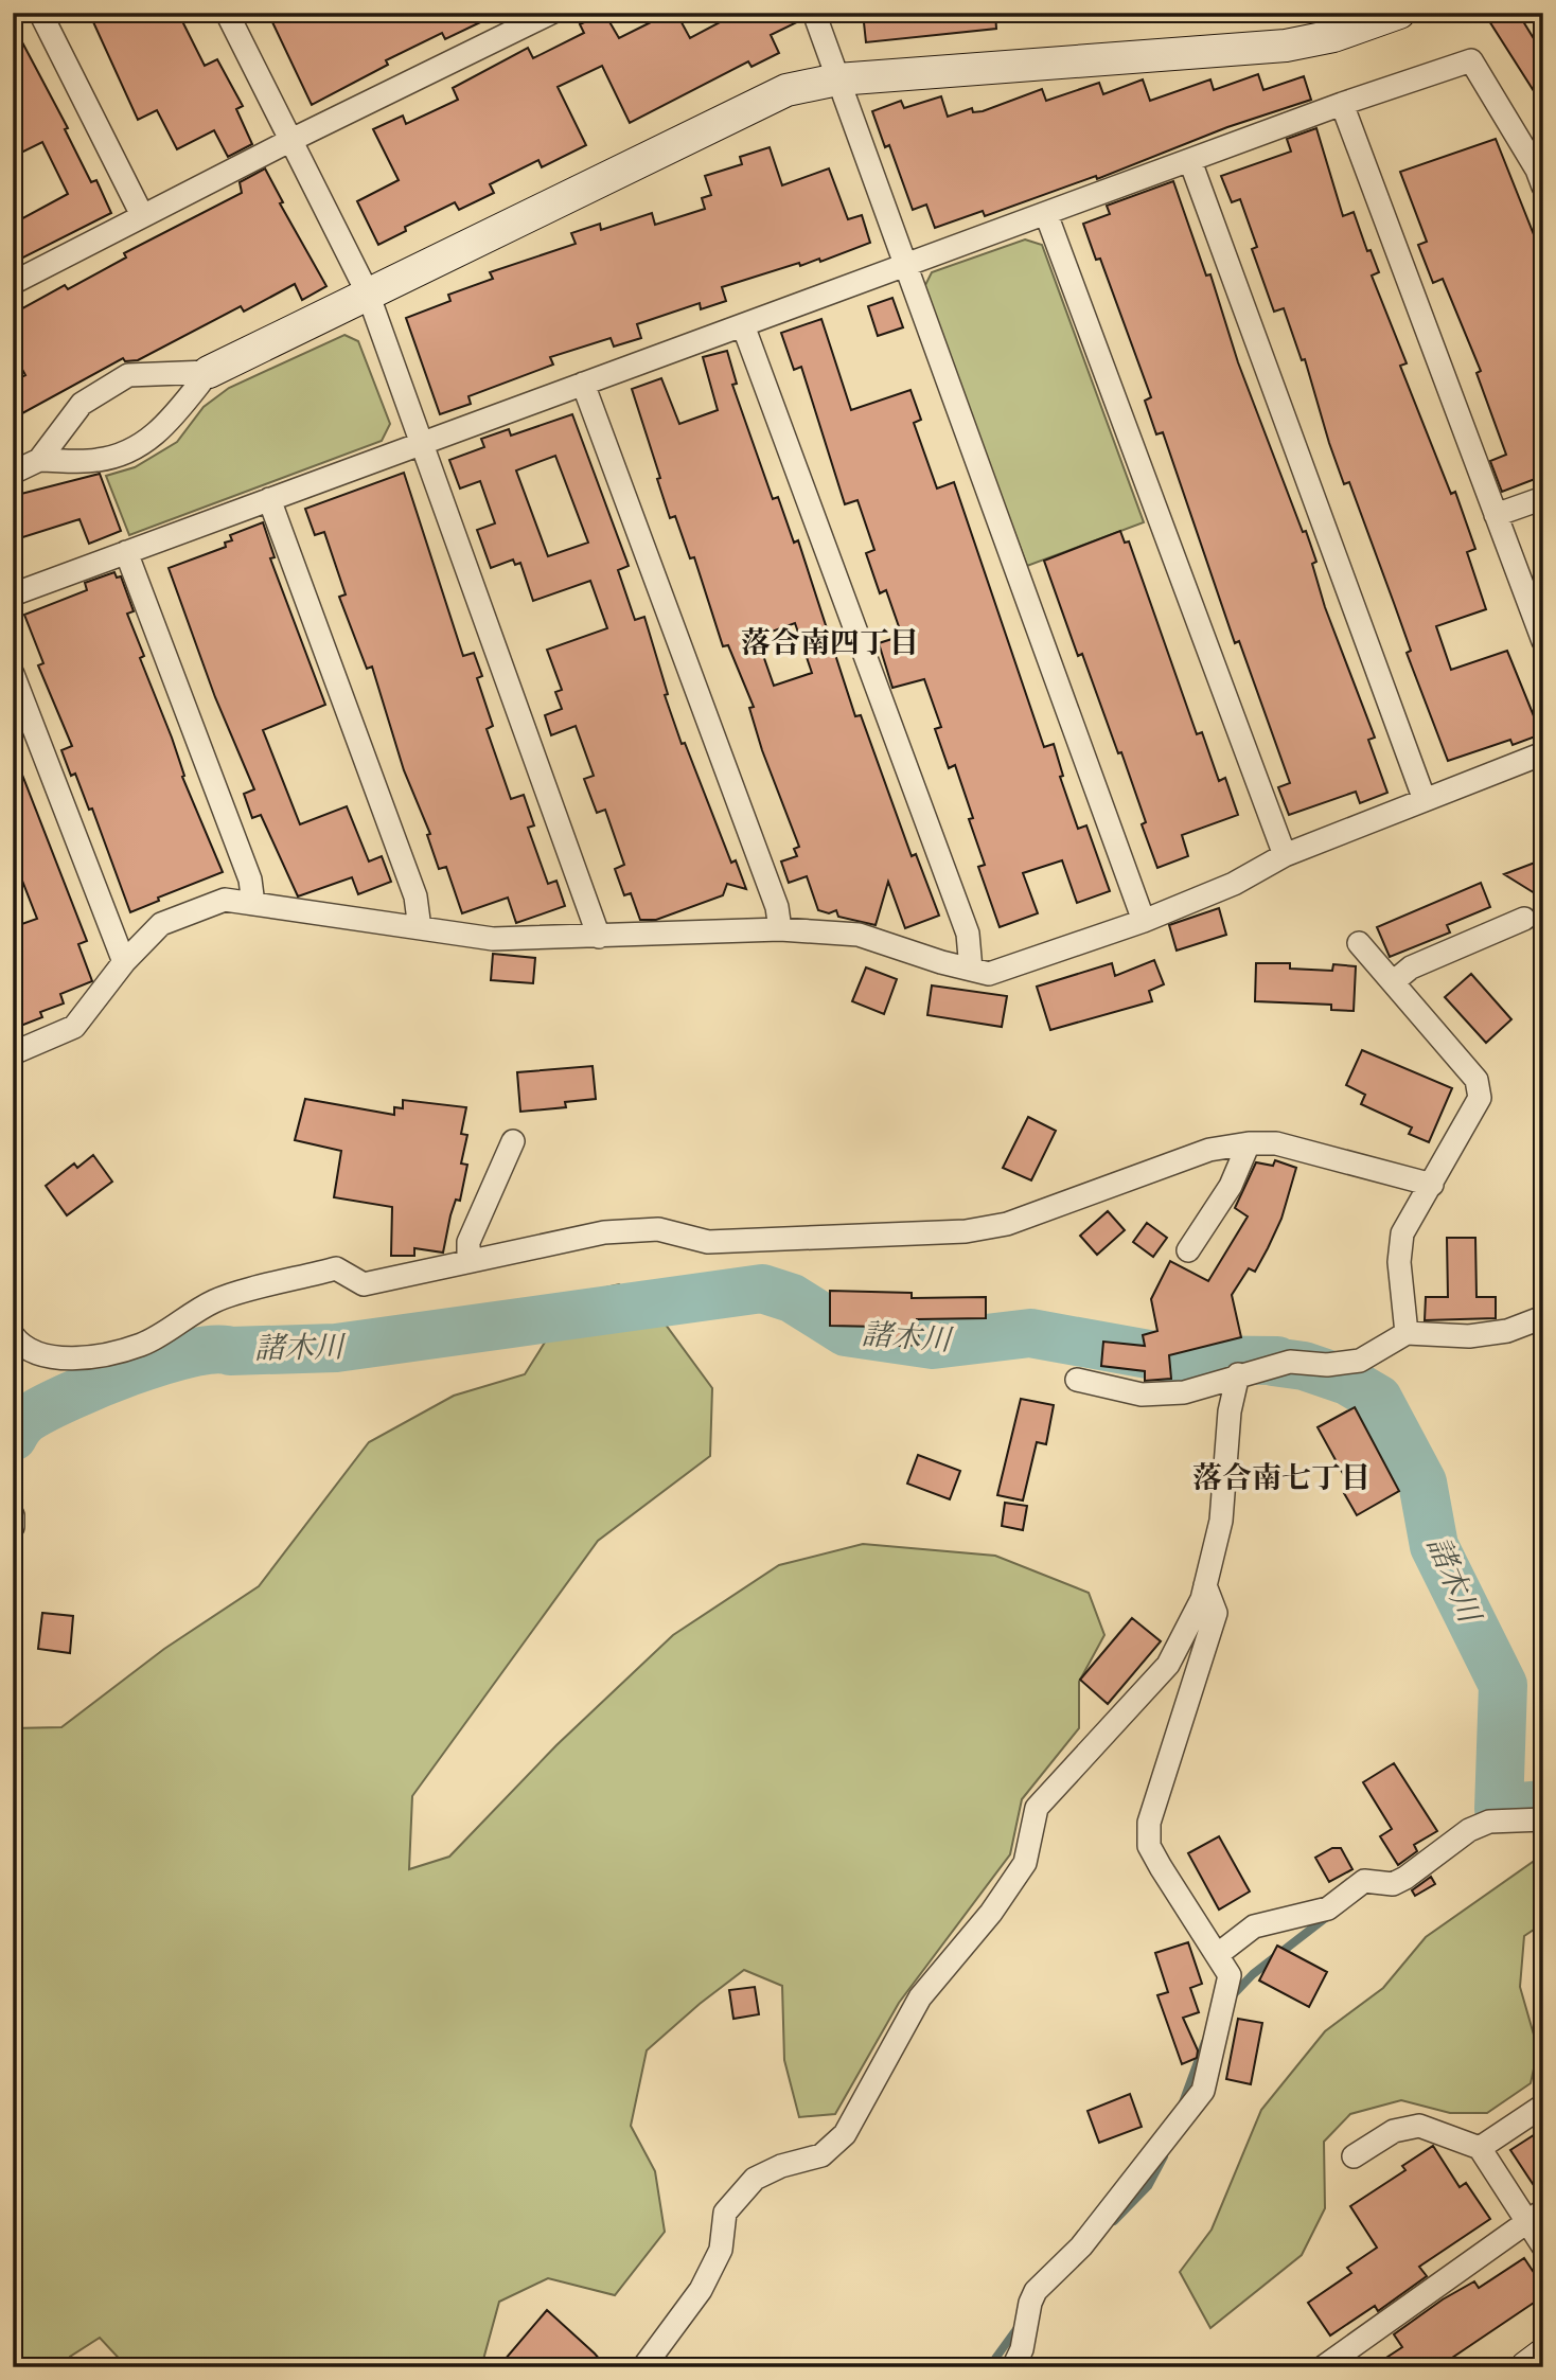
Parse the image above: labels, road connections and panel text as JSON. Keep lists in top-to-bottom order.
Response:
{
  "districts": ["落合南四丁目", "落合南七丁目"],
  "water": ["諸木川"]
}
